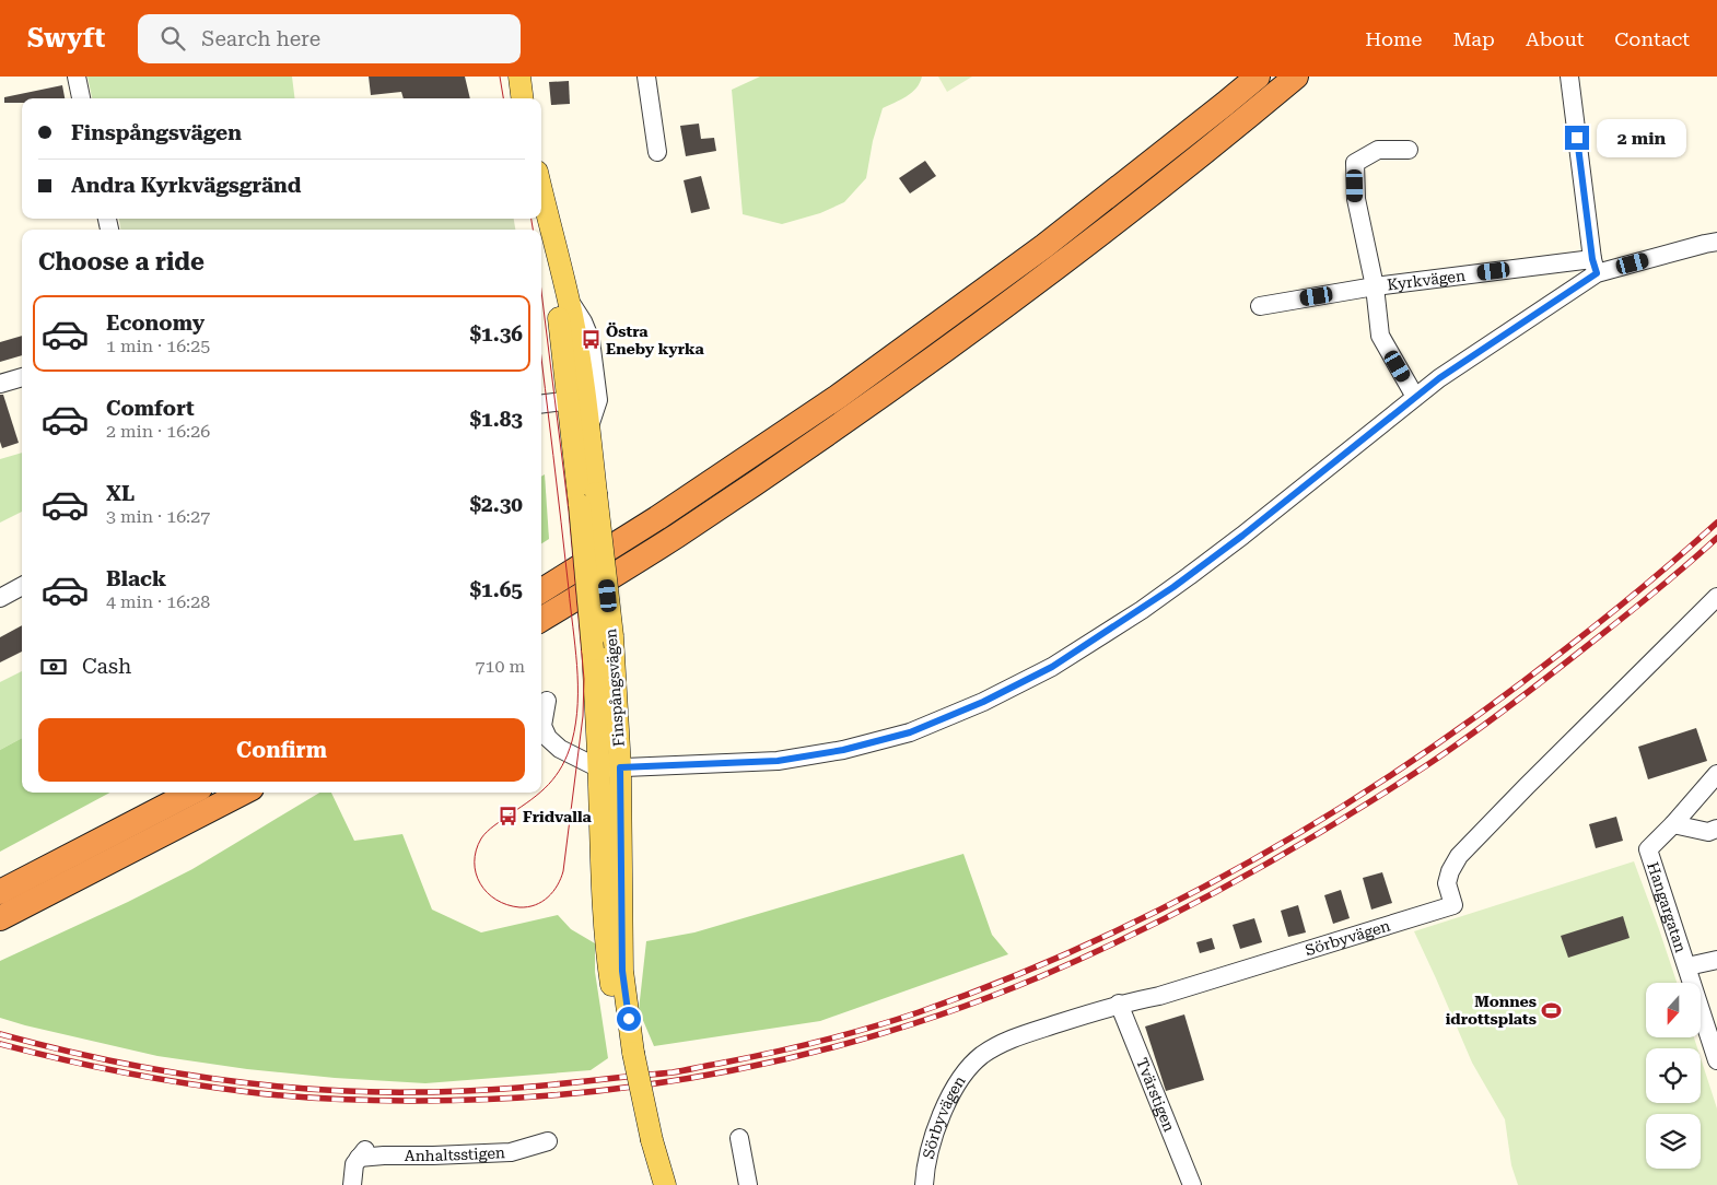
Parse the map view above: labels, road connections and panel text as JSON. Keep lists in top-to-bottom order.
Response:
{
  "streets": {
    "main road": ["Finspångsvägen"],
    "street": [
      "Kyrkvägen",
      "Hangargatan",
      "Sörbyvägen",
      "Tvärstigen",
      "Anhaltsstigen"
    ]
  },
  "crossings": [
    ["Sörbyvägen", "Tvärstigen"]
  ],
  "places": {
    "bus stop": ["Östra Eneby kyrka", "Fridvalla"],
    "sports": ["Monnes idrottsplats"]
  },
  "north": "bottom",
  "page": {
    "header": "Swyft",
    "search": "Search here",
    "nav": [
      "Home",
      "Map",
      "About",
      "Contact"
    ],
    "banner": ["Finspångsvägen", "Andra Kyrkvägsgränd"],
    "bubble": "2 min",
    "heading": "Choose a ride",
    "list": [
      {
        "name": "Economy",
        "note": "1 min · 16:25",
        "value": "$1.36"
      },
      {
        "name": "Comfort",
        "note": "2 min · 16:26",
        "value": "$1.83"
      },
      {
        "name": "XL",
        "note": "3 min · 16:27",
        "value": "$2.30"
      },
      {
        "name": "Black",
        "note": "4 min · 16:28",
        "value": "$1.65"
      }
    ],
    "pay": ["Cash", "710 m"],
    "buttons": "Confirm"
  }
}
